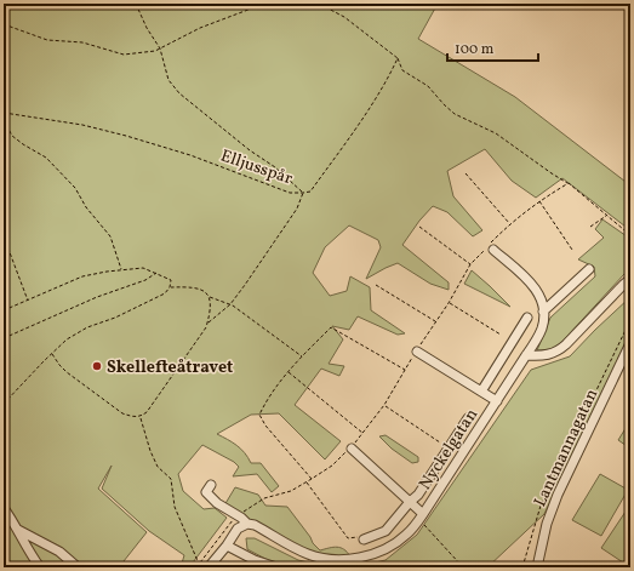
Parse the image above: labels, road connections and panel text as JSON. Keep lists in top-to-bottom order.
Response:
{
  "streets": {
    "street": ["Lantmannagatan", "Nyckelgatan"],
    "path": ["Elljusspår"]
  },
  "places": ["Skellefteåtravet"],
  "scale_bar": "100 m"
}
